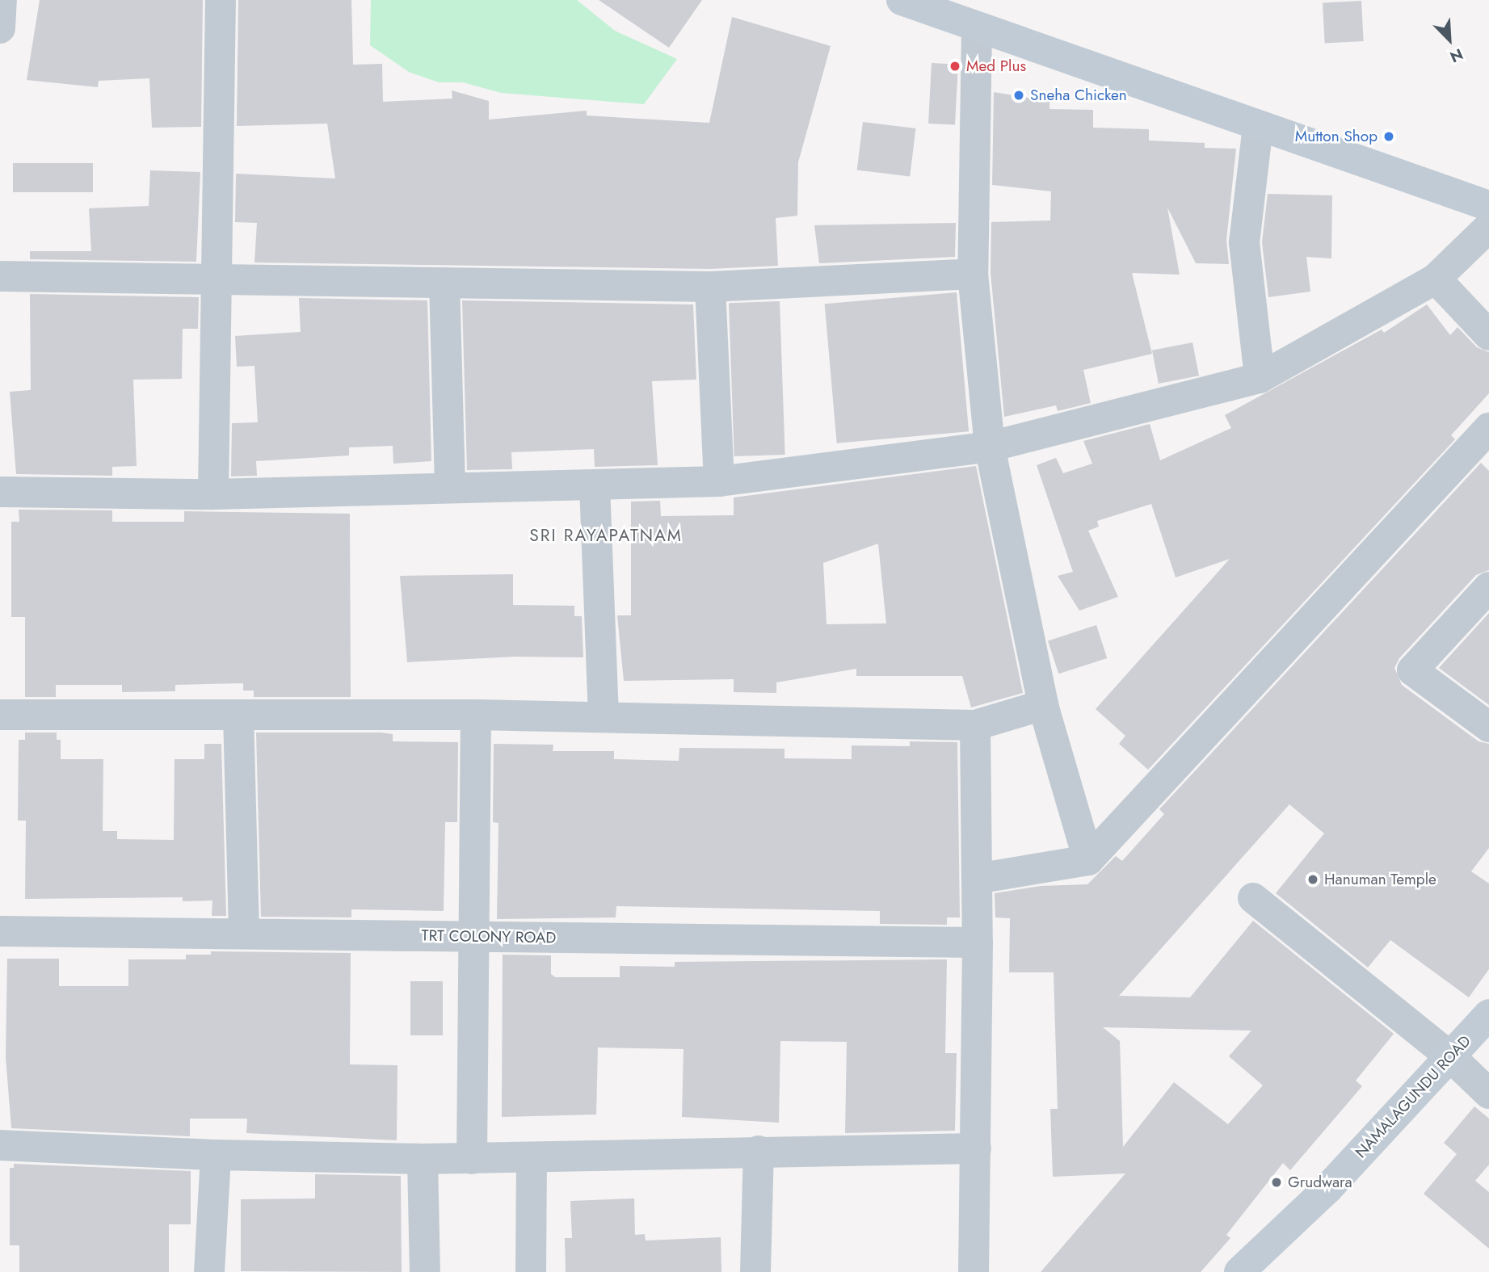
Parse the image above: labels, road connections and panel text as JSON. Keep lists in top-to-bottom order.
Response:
{
  "streets": {
    "street": ["TRT COLONY ROAD", "NAMALAGUNDU ROAD"]
  },
  "districts": ["SRI RAYAPATNAM"],
  "places": [
    "Med Plus",
    "Sneha Chicken",
    "Mutton Shop",
    "Hanuman Temple",
    "Grudwara"
  ],
  "north": "bottom right"
}
